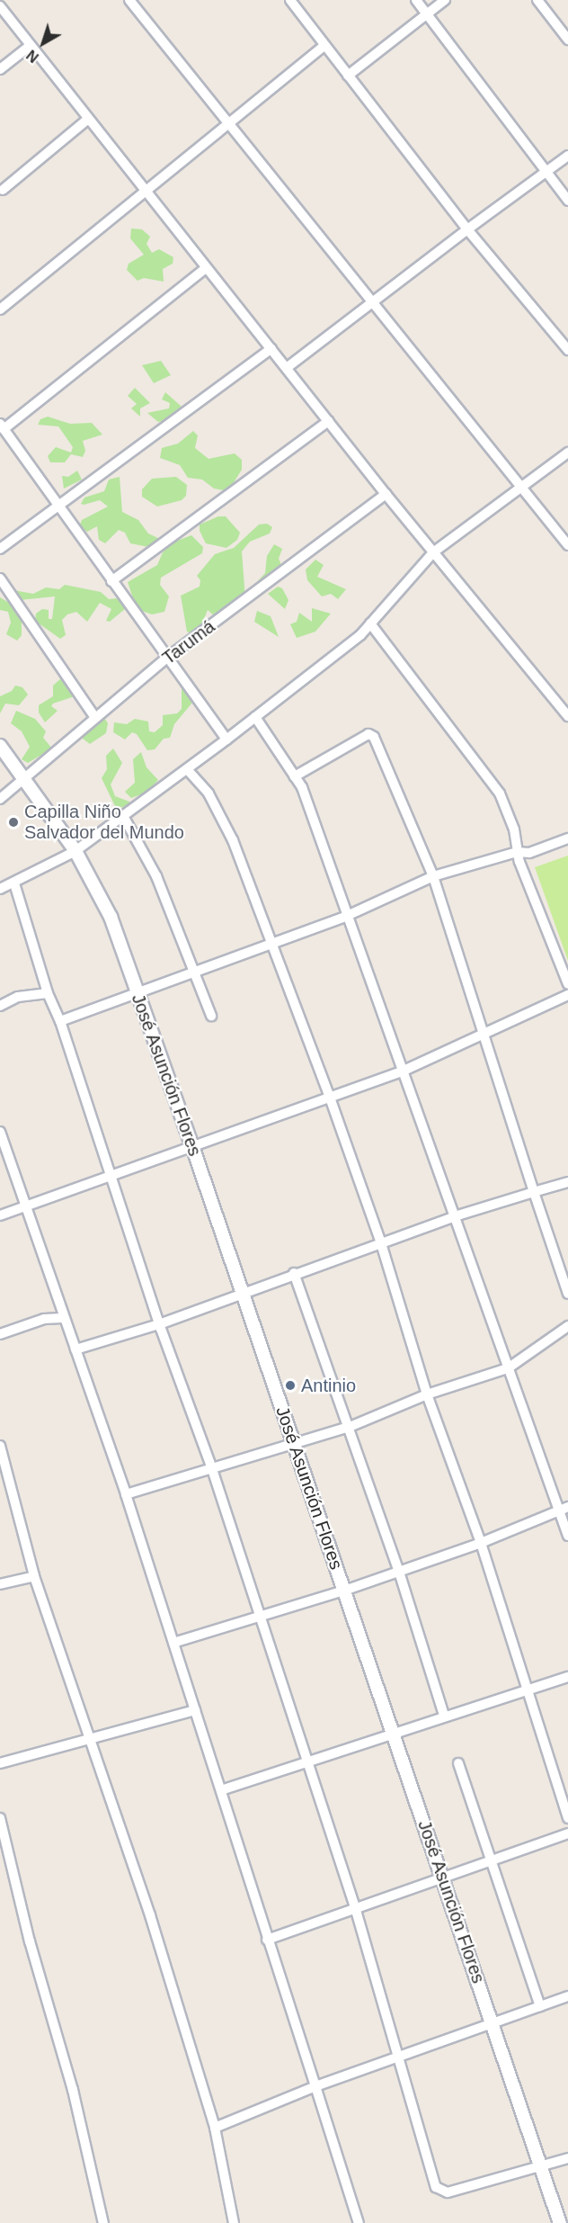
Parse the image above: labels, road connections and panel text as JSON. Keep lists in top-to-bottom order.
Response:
{
  "streets": {
    "street": ["Tarumá", "José Asunción Flores"]
  },
  "crossings": [
    ["Tarumá", "José Asunción Flores"]
  ],
  "places": ["Capilla Niño Salvador del Mundo", "Antinio"],
  "north": "bottom left"
}
